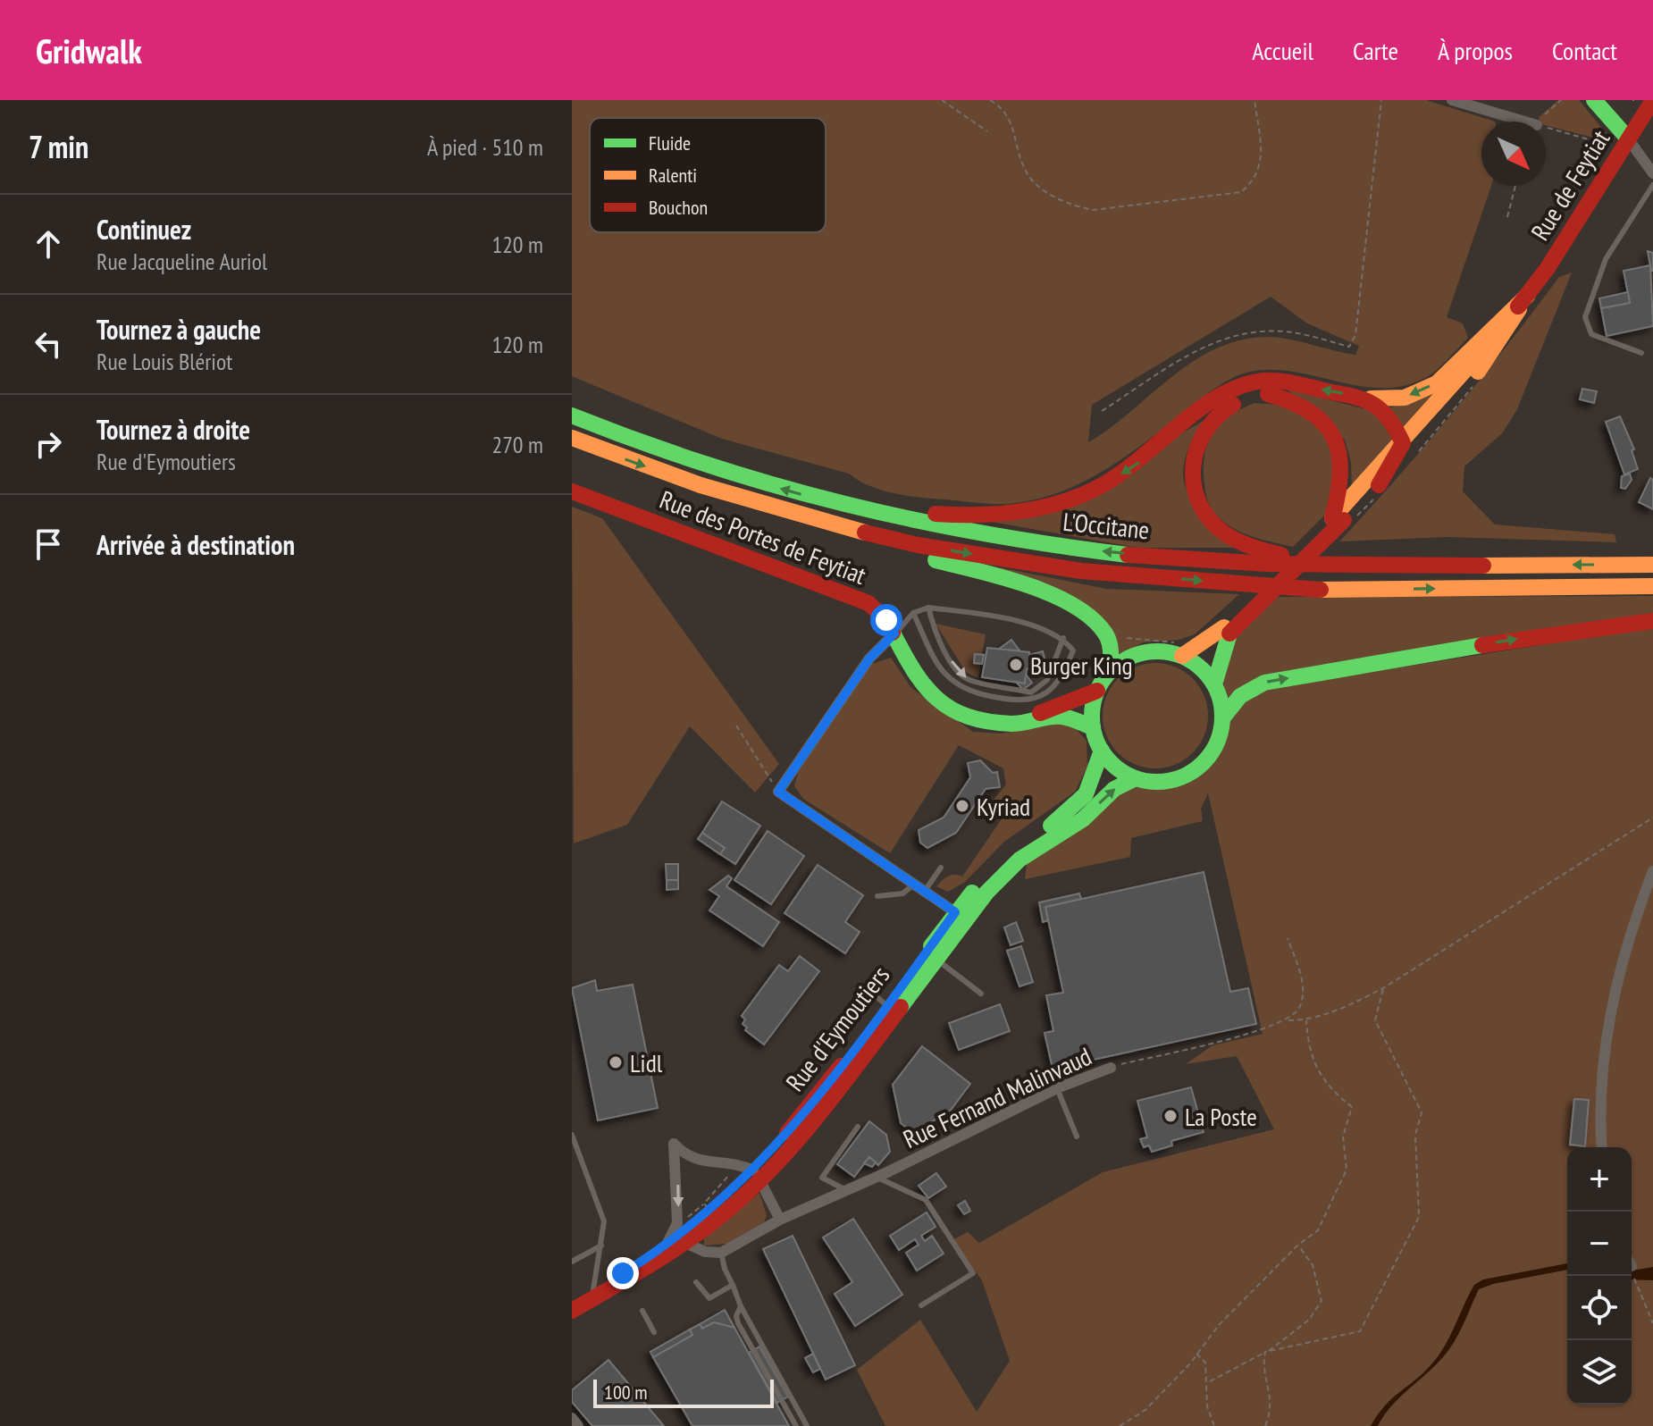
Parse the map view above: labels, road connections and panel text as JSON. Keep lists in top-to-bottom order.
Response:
{
  "streets": {
    "main road": [
      "Rue de Feytiat",
      "L'Occitane",
      "Rue des Portes de Feytiat",
      "Rue d'Eymoutiers"
    ],
    "street": ["Rue Fernand Malinvaud"]
  },
  "crossings": [
    ["Rue des Portes de Feytiat", "Rue d'Eymoutiers"]
  ],
  "places": [
    "Burger King",
    "Kyriad",
    "Lidl",
    "La Poste"
  ],
  "legend": ["Fluide", "Ralenti", "Bouchon"],
  "scale_bar": "100 m",
  "north": "bottom right",
  "page": {
    "header": "Gridwalk",
    "nav": [
      "Accueil",
      "Carte",
      "À propos",
      "Contact"
    ],
    "heading": ["7 min", "À pied · 510 m"],
    "list": [
      ["Continuez", "Rue Jacqueline Auriol", "120 m"],
      ["Tournez à gauche", "Rue Louis Blériot", "120 m"],
      ["Tournez à droite", "Rue d'Eymoutiers", "270 m"],
      "Arrivée à destination"
    ],
    "map_buttons": ["+", "−"],
    "scale": "100 m"
  }
}
